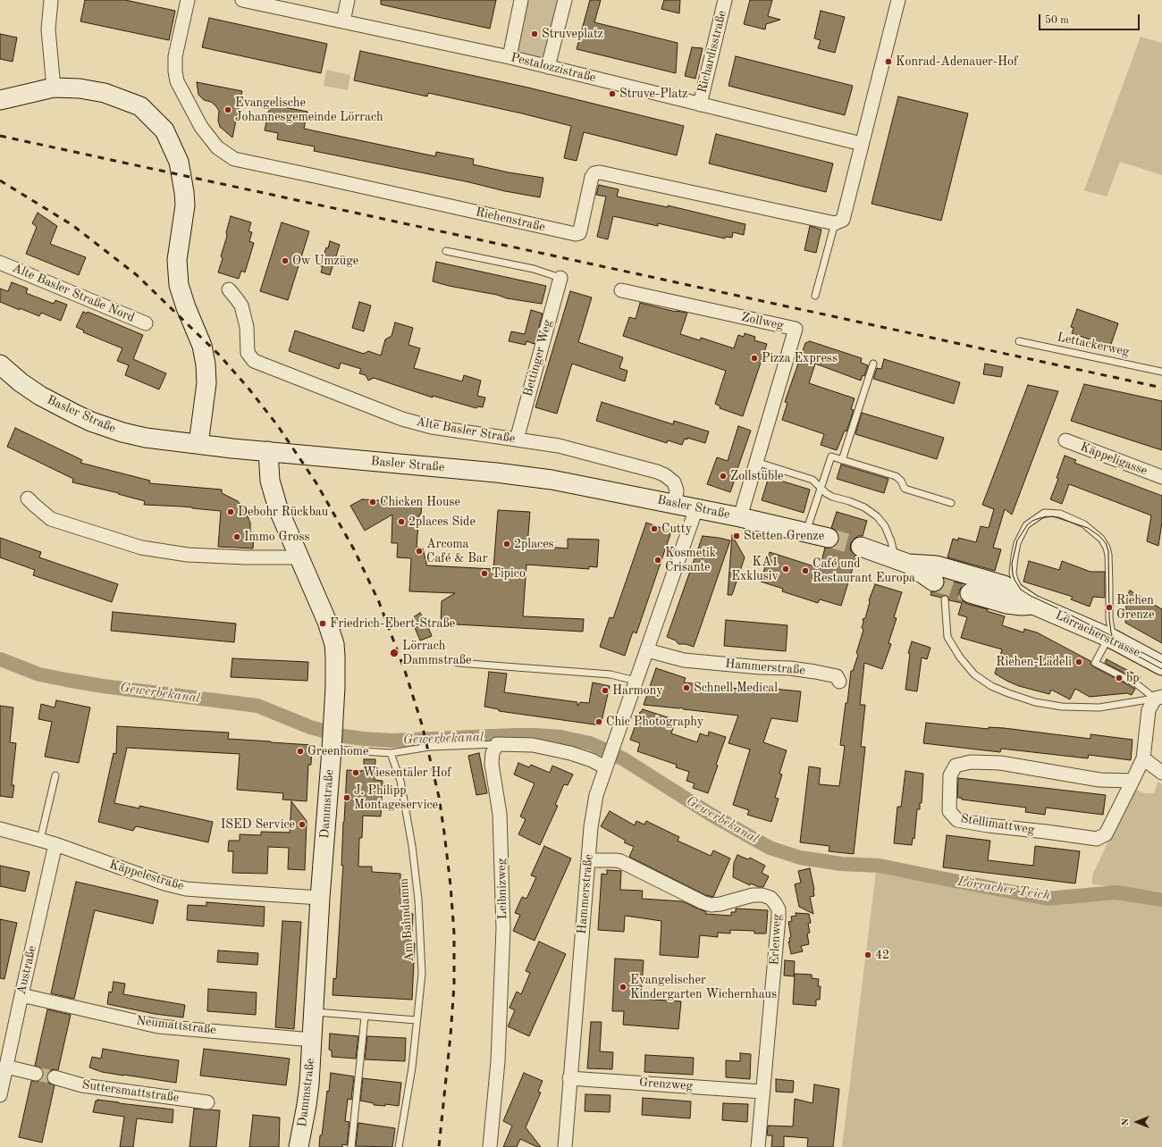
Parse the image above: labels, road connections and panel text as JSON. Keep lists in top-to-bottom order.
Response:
{
  "streets": {
    "main road": ["Basler Straße", "Lörracherstrasse", "Dammstraße"],
    "street": [
      "Richardisstraße",
      "Pestalozzistraße",
      "Riehenstraße",
      "Alte Basler Straße Nord",
      "Zollweg",
      "Bettinger Weg",
      "Alte Basler Straße",
      "Käppeligasse",
      "Hammerstraße",
      "Stellimattweg",
      "Käppelestraße",
      "Leibnizweg",
      "Erlenweg",
      "Austraße",
      "Neumattstraße",
      "Grenzweg",
      "Suttersmattstraße"
    ],
    "lane": ["Lettackerweg", "Am Bahndamm"]
  },
  "crossings": [
    ["Richardisstraße", "Pestalozzistraße"],
    ["Zollweg", "Basler Straße"],
    ["Bettinger Weg", "Alte Basler Straße"],
    ["Basler Straße", "Alte Basler Straße"],
    ["Basler Straße", "Hammerstraße"],
    ["Basler Straße", "Dammstraße"],
    ["Hammerstraße", "Erlenweg"],
    ["Hammerstraße", "Grenzweg"],
    ["Dammstraße", "Käppelestraße"],
    ["Dammstraße", "Neumattstraße"],
    ["Käppelestraße", "Austraße"],
    ["Erlenweg", "Grenzweg"],
    ["Austraße", "Neumattstraße"]
  ],
  "water": ["Gewerbekanal", "Lörracher Teich"],
  "places": [
    "Struveplatz",
    "Konrad-Adenauer-Hof",
    "Struve-Platz",
    "Evangelische Johannesgemeinde Lörrach",
    "Ow Umzüge",
    "Pizza Express",
    "Zollstüble",
    "Chicken House",
    "Debohr Rückbau",
    "2places Side",
    "Cutty",
    "Stetten Grenze",
    "Immo Gross",
    "2places",
    "Arcoma Café & Bar",
    "Kosmetik Crisante",
    "KA1 Exklusiv",
    "Café und Restaurant Europa",
    "Tipico",
    "Riehen Grenze",
    "Friedrich-Ebert-Straße",
    "Lörrach Dammstraße",
    "Riehen-Lädeli",
    "bp",
    "Schnell Medical",
    "Harmony",
    "Chic Photography",
    "Greenhome",
    "Wiesentäler Hof",
    "J. Philipp Montageservice",
    "ISED Service",
    "42",
    "Evangelischer Kindergarten Wichernhaus"
  ],
  "scale_bar": "50 m",
  "north": "left"
}
